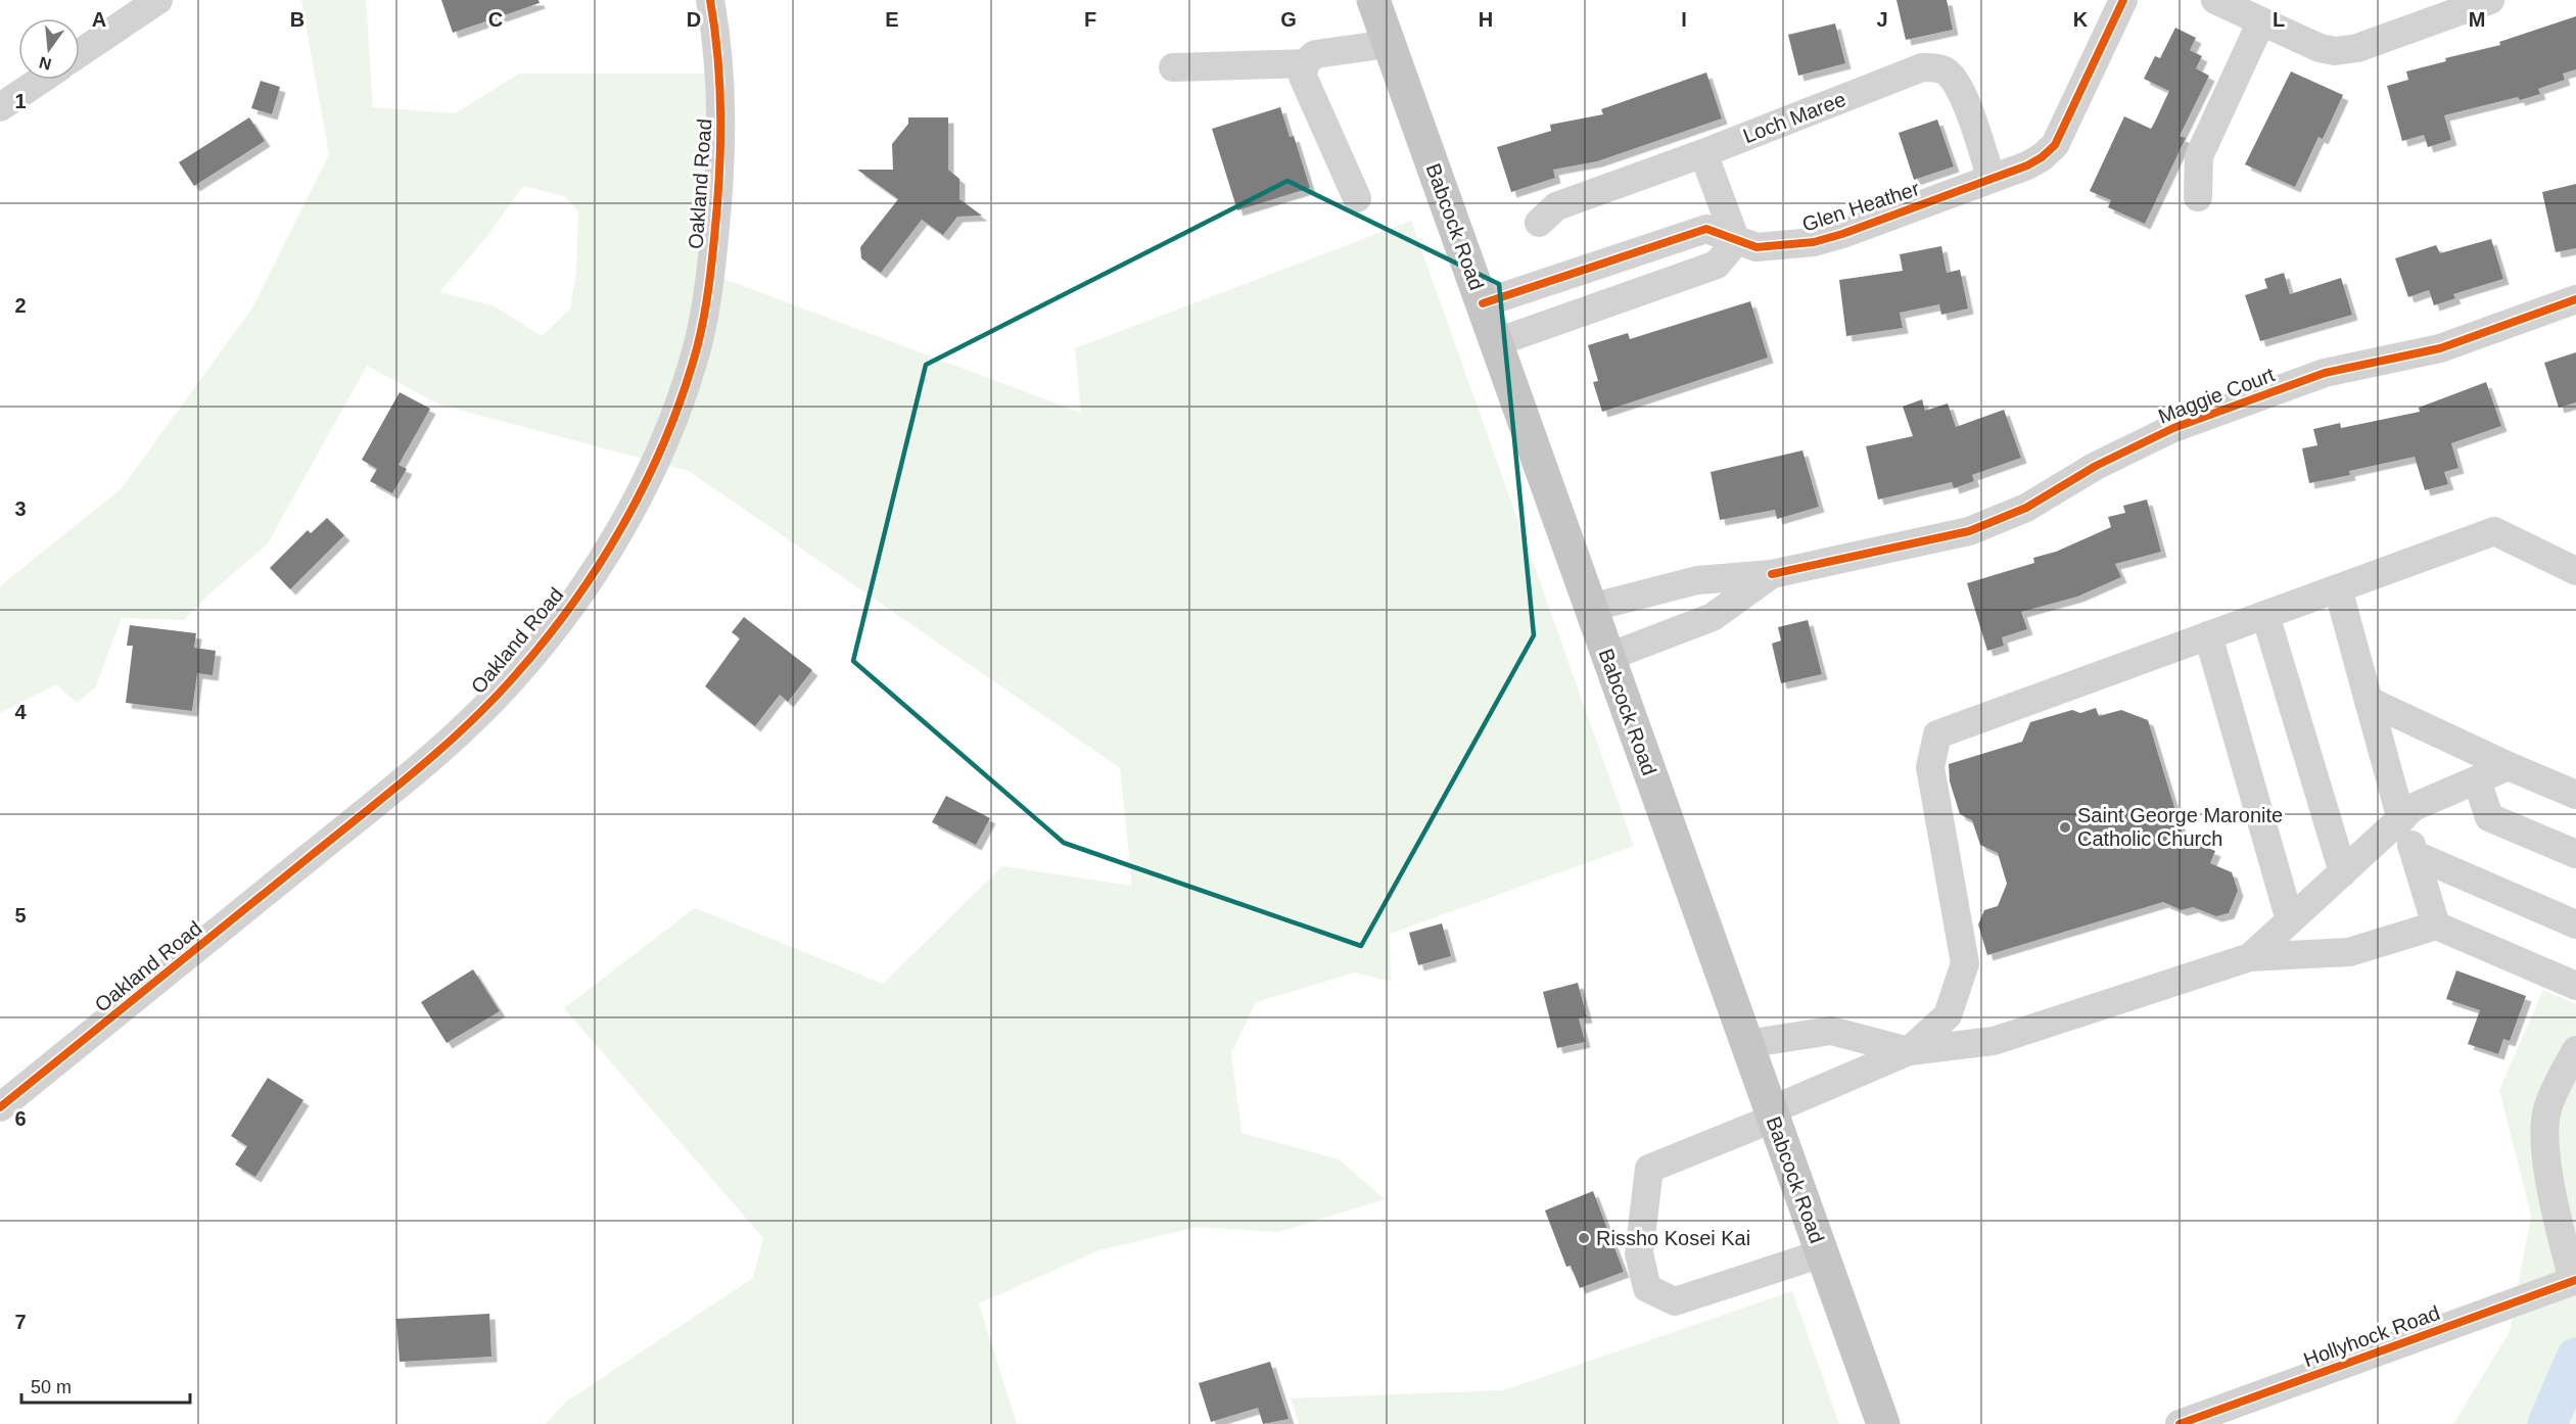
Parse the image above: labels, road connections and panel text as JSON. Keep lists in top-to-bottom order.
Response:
{
  "streets": {
    "main road": ["Babcock Road"],
    "street": [
      "Loch Maree",
      "Oakland Road",
      "Glen Heather",
      "Maggie Court",
      "Hollyhock Road"
    ]
  },
  "crossings": [
    ["Loch Maree", "Glen Heather"],
    ["Glen Heather", "Babcock Road"],
    ["Babcock Road", "Maggie Court"]
  ],
  "places": ["Saint George Maronite Catholic Church", "Rissho Kosei Kai"],
  "scale_bar": "50 m",
  "north": "bottom",
  "grid": {
    "columns": [
      "A",
      "B",
      "C",
      "D",
      "E",
      "F",
      "G",
      "H",
      "I",
      "J",
      "K",
      "L",
      "M"
    ],
    "rows": [
      "1",
      "2",
      "3",
      "4",
      "5",
      "6",
      "7"
    ]
  }
}
